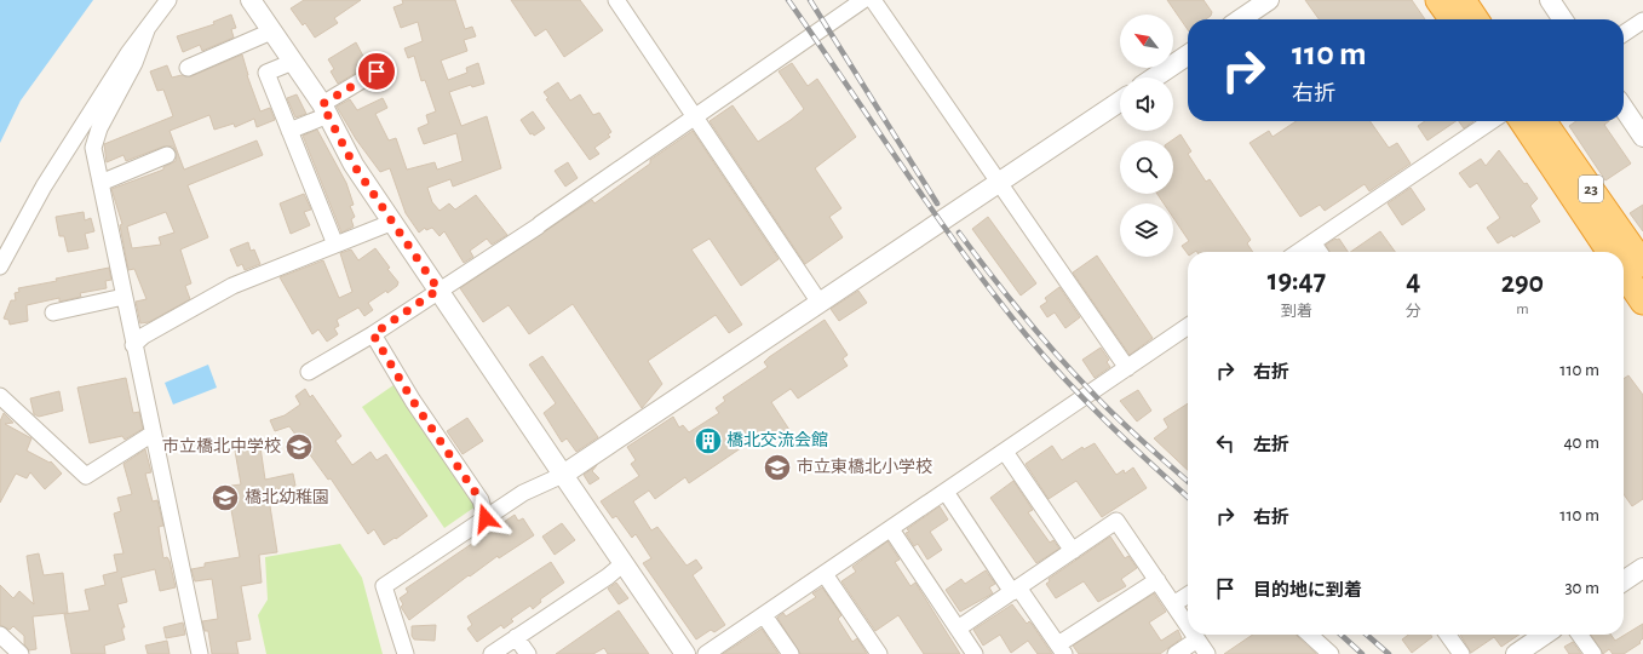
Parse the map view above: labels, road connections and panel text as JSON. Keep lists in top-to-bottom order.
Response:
{
  "streets": {
    "highway": ["23"]
  },
  "places": {
    "building": ["橋北交流会館"],
    "school or university": ["市立橋北中学校", "市立東橋北小学校", "橋北幼稚園"]
  },
  "north": "top left",
  "page": {
    "turn": ["110 m", "右折"],
    "eta": [
      "19:47",
      "到着",
      "4",
      "分",
      "290",
      "m"
    ],
    "list": [
      {
        "name": "右折",
        "value": "110 m"
      },
      {
        "name": "左折",
        "value": "40 m"
      },
      {
        "name": "右折",
        "value": "110 m"
      },
      {
        "name": "目的地に到着",
        "value": "30 m"
      }
    ]
  }
}
